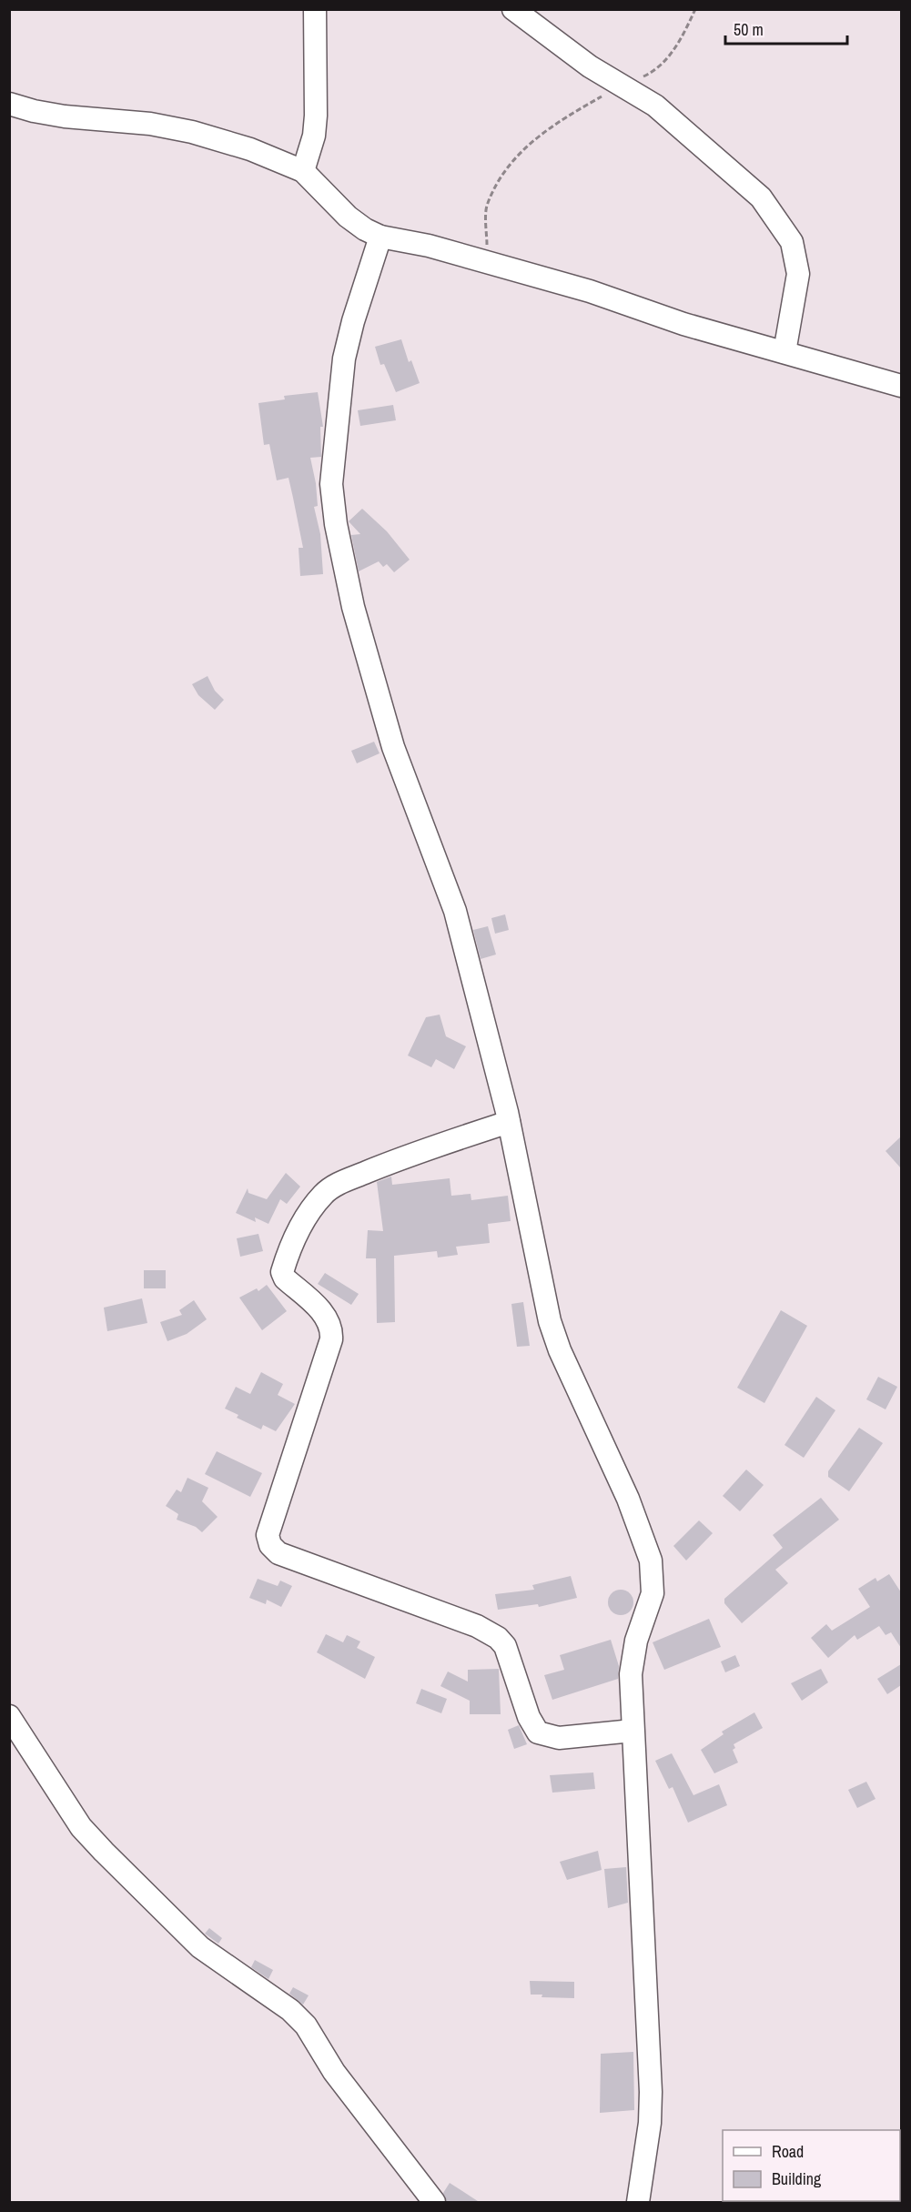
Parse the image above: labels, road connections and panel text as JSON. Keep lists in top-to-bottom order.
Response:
{
  "legend": ["Road", "Building"],
  "scale_bar": "50 m"
}
